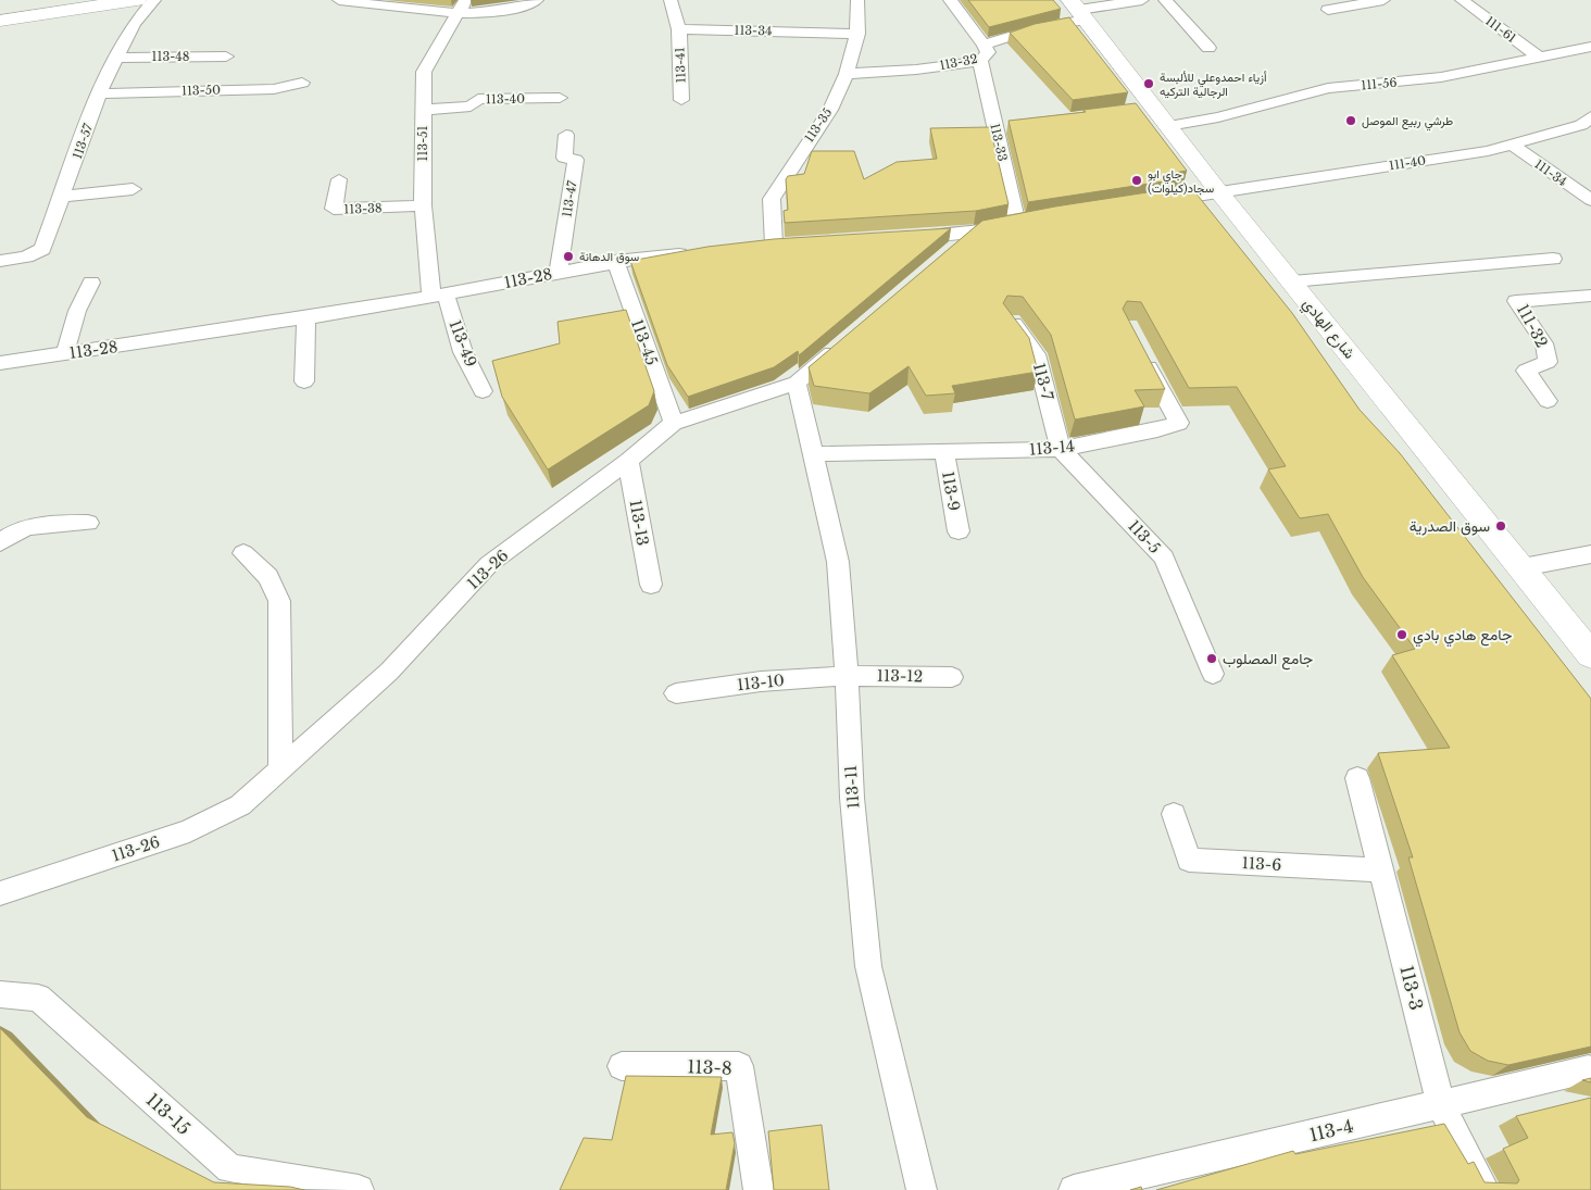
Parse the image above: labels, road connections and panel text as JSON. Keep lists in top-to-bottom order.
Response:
{
  "streets": {
    "street": ["شارع الهادي"],
    "lane": [
      "111-61",
      "113-34",
      "113-48",
      "113-32",
      "113-41",
      "111-56",
      "113-50",
      "113-40",
      "113-35",
      "113-57",
      "113-33",
      "113-51",
      "111-40",
      "111-34",
      "113-47",
      "113-38",
      "113-28",
      "111-32",
      "113-45",
      "113-49",
      "113-7",
      "113-14",
      "113-9",
      "113-13",
      "113-5",
      "113-26",
      "113-12",
      "113-10",
      "113-11",
      "113-6",
      "113-3",
      "113-8",
      "113-15",
      "113-4"
    ]
  },
  "crossings": [
    ["111-61", "111-56"],
    ["113-34", "113-41"],
    ["113-34", "113-35"],
    ["113-48", "113-57"],
    ["113-32", "113-35"],
    ["113-32", "113-33"],
    ["113-32", "شارع الهادي"],
    ["111-56", "شارع الهادي"],
    ["113-50", "113-57"],
    ["113-40", "113-51"],
    ["113-51", "113-38"],
    ["113-51", "113-28"],
    ["113-51", "113-49"],
    ["111-40", "111-34"],
    ["111-40", "شارع الهادي"],
    ["113-47", "113-28"],
    ["113-28", "113-45"],
    ["113-28", "113-49"],
    ["113-45", "113-26"],
    ["113-7", "113-14"],
    ["113-7", "113-5"],
    ["113-14", "113-9"],
    ["113-14", "113-5"],
    ["113-14", "113-11"],
    ["113-13", "113-26"],
    ["113-26", "113-11"],
    ["113-12", "113-10"],
    ["113-12", "113-11"],
    ["113-10", "113-11"],
    ["113-6", "113-3"],
    ["113-3", "113-4"]
  ],
  "places": [
    "أزياء احمدوعلي للألبسة الرجالية التركيه",
    "طرشي ربيع الموصل",
    "جاي ابو سجاد(كيلوات)",
    "سوق الدهانة",
    "سوق الصدرية",
    "جامع هادي بادي",
    "جامع المصلوب"
  ]
}
